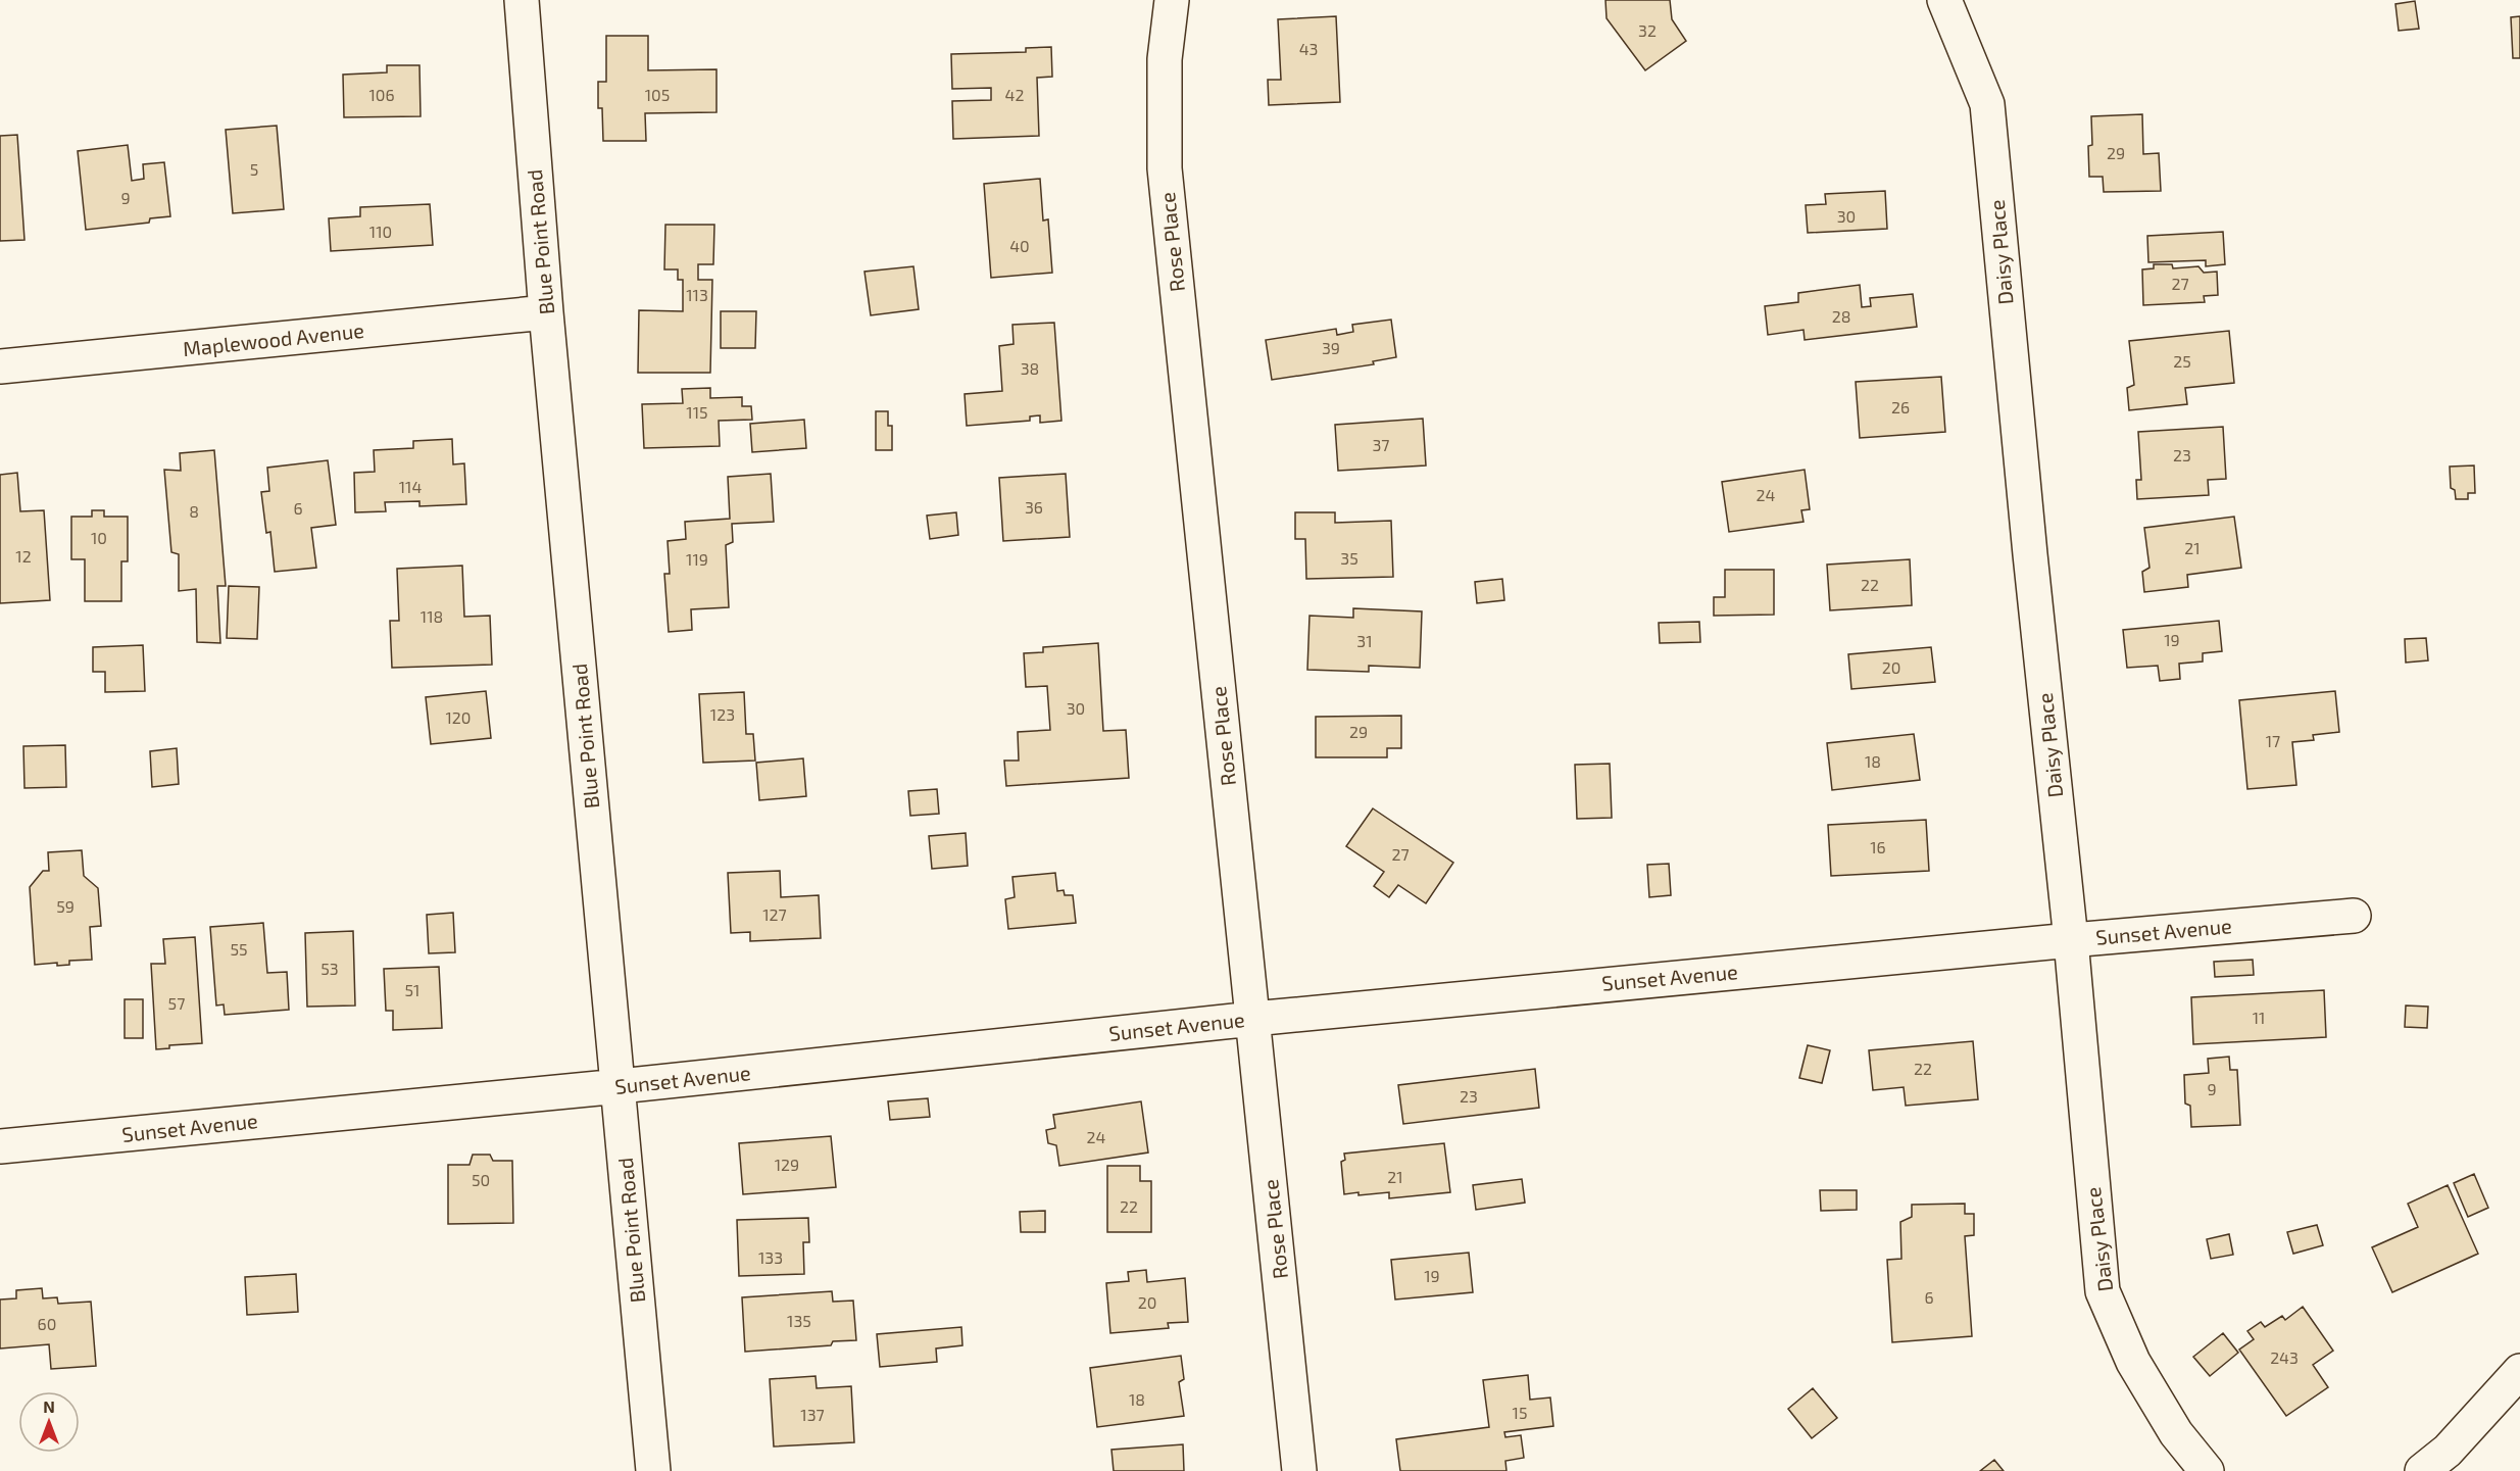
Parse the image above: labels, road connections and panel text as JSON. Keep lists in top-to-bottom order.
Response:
{
  "streets": {
    "street": [
      "Blue Point Road",
      "Rose Place",
      "Daisy Place",
      "Maplewood Avenue",
      "Sunset Avenue"
    ]
  },
  "crossings": [
    ["Blue Point Road", "Maplewood Avenue"],
    ["Blue Point Road", "Sunset Avenue"],
    ["Rose Place", "Sunset Avenue"],
    ["Daisy Place", "Sunset Avenue"]
  ],
  "house_numbers": [
    "32",
    "43",
    "106",
    "105",
    "42",
    "29",
    "5",
    "9",
    "30",
    "110",
    "40",
    "27",
    "113",
    "28",
    "39",
    "25",
    "38",
    "26",
    "115",
    "37",
    "23",
    "114",
    "24",
    "36",
    "6",
    "8",
    "10",
    "21",
    "12",
    "35",
    "119",
    "22",
    "118",
    "19",
    "31",
    "20",
    "30",
    "123",
    "120",
    "29",
    "17",
    "18",
    "16",
    "27",
    "59",
    "127",
    "55",
    "53",
    "51",
    "57",
    "11",
    "22",
    "9",
    "23",
    "24",
    "129",
    "21",
    "50",
    "22",
    "133",
    "19",
    "6",
    "20",
    "135",
    "60",
    "243",
    "18",
    "15",
    "137"
  ],
  "north": "top"
}
